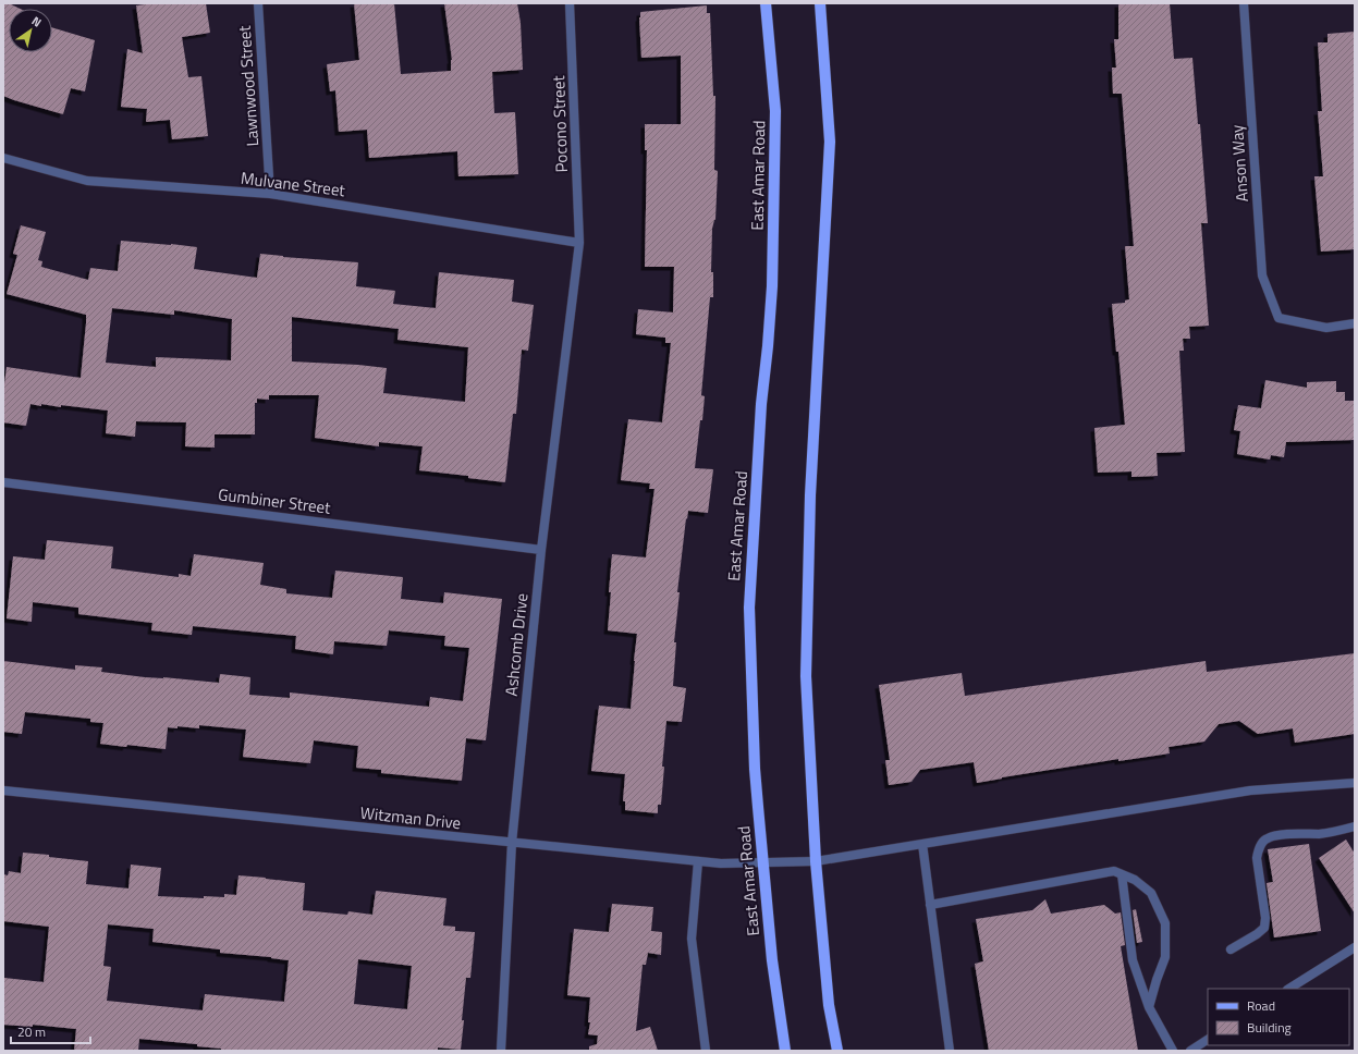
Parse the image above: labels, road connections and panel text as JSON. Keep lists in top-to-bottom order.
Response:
{
  "streets": {
    "main road": ["East Amar Road"],
    "street": [
      "Lawnwood Street",
      "Pocono Street",
      "Anson Way",
      "Mulvane Street",
      "Gumbiner Street",
      "Ashcomb Drive",
      "Witzman Drive"
    ]
  },
  "crossings": [
    ["Lawnwood Street", "Mulvane Street"],
    ["Pocono Street", "Mulvane Street"],
    ["Pocono Street", "Ashcomb Drive"],
    ["East Amar Road", "Witzman Drive"],
    ["Mulvane Street", "Ashcomb Drive"],
    ["Gumbiner Street", "Ashcomb Drive"],
    ["Ashcomb Drive", "Witzman Drive"]
  ],
  "legend": ["Road", "Building"],
  "scale_bar": "20 m",
  "north": "top right"
}
